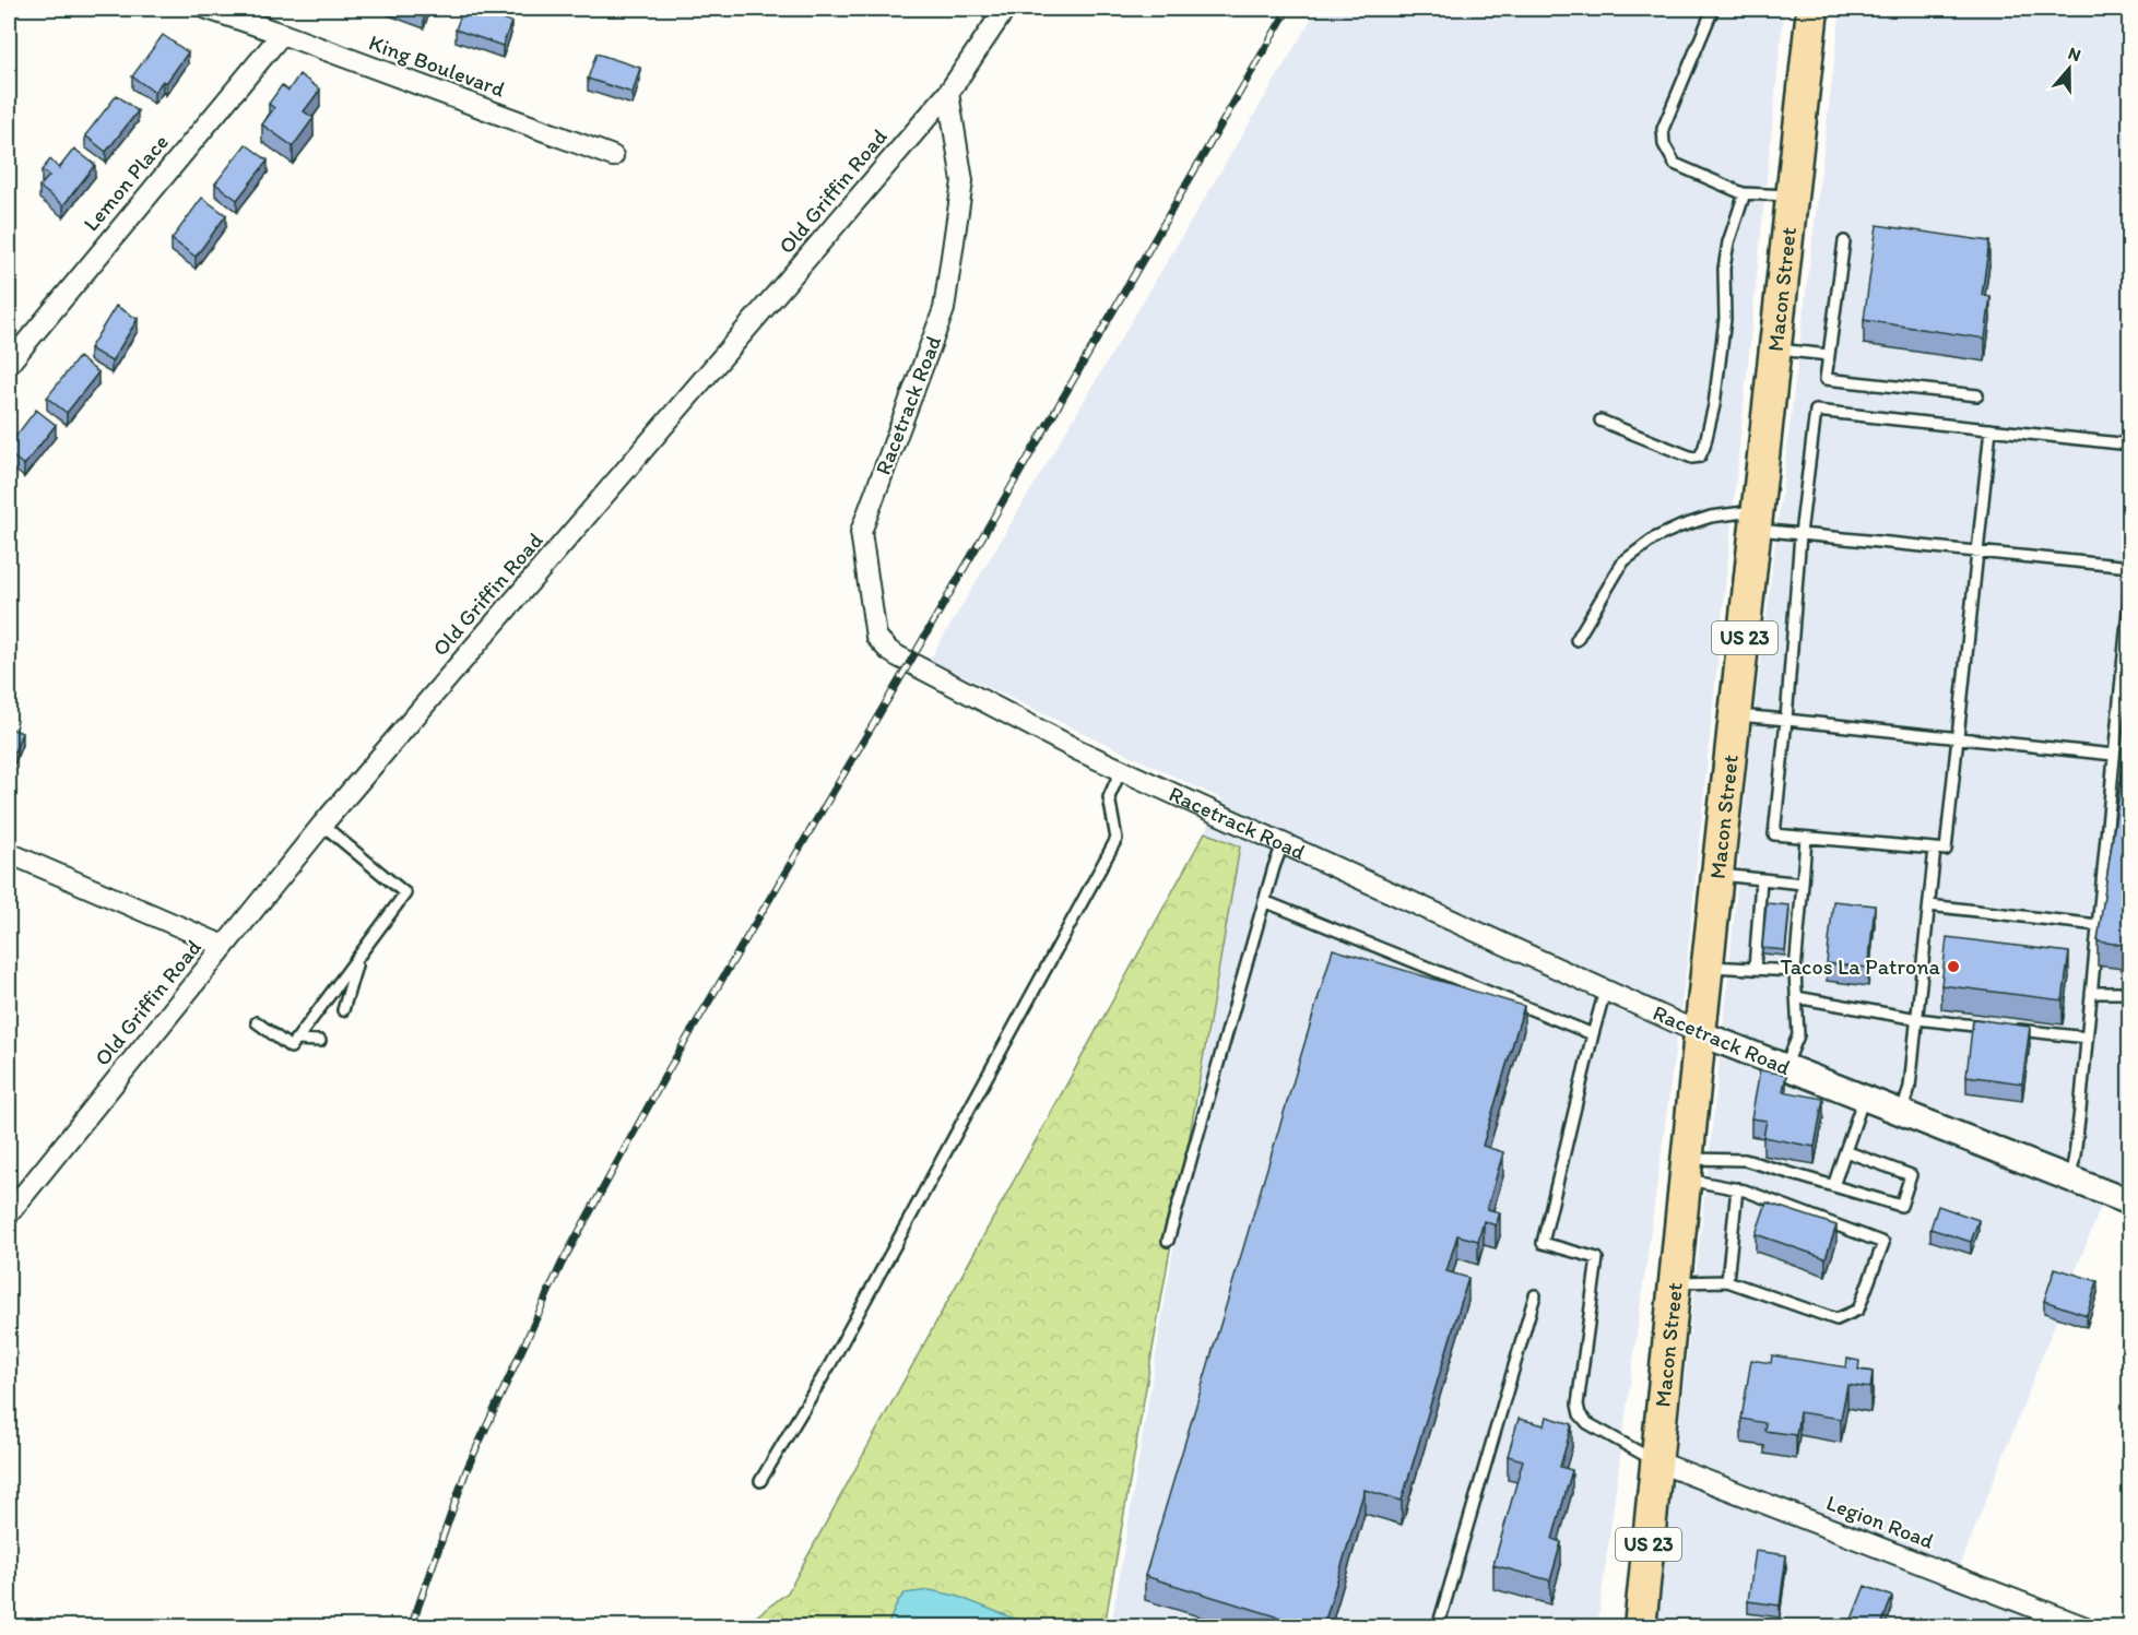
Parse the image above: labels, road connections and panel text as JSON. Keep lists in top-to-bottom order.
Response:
{
  "streets": {
    "main road": ["Macon Street", "US 23"],
    "street": [
      "King Boulevard",
      "Lemon Place",
      "Old Griffin Road",
      "Racetrack Road",
      "Legion Road"
    ]
  },
  "crossings": [
    ["King Boulevard", "Lemon Place"],
    ["Old Griffin Road", "Racetrack Road"],
    ["Macon Street", "Racetrack Road"],
    ["Macon Street", "Legion Road"]
  ],
  "places": ["Tacos La Patrona"],
  "north": "top"
}
